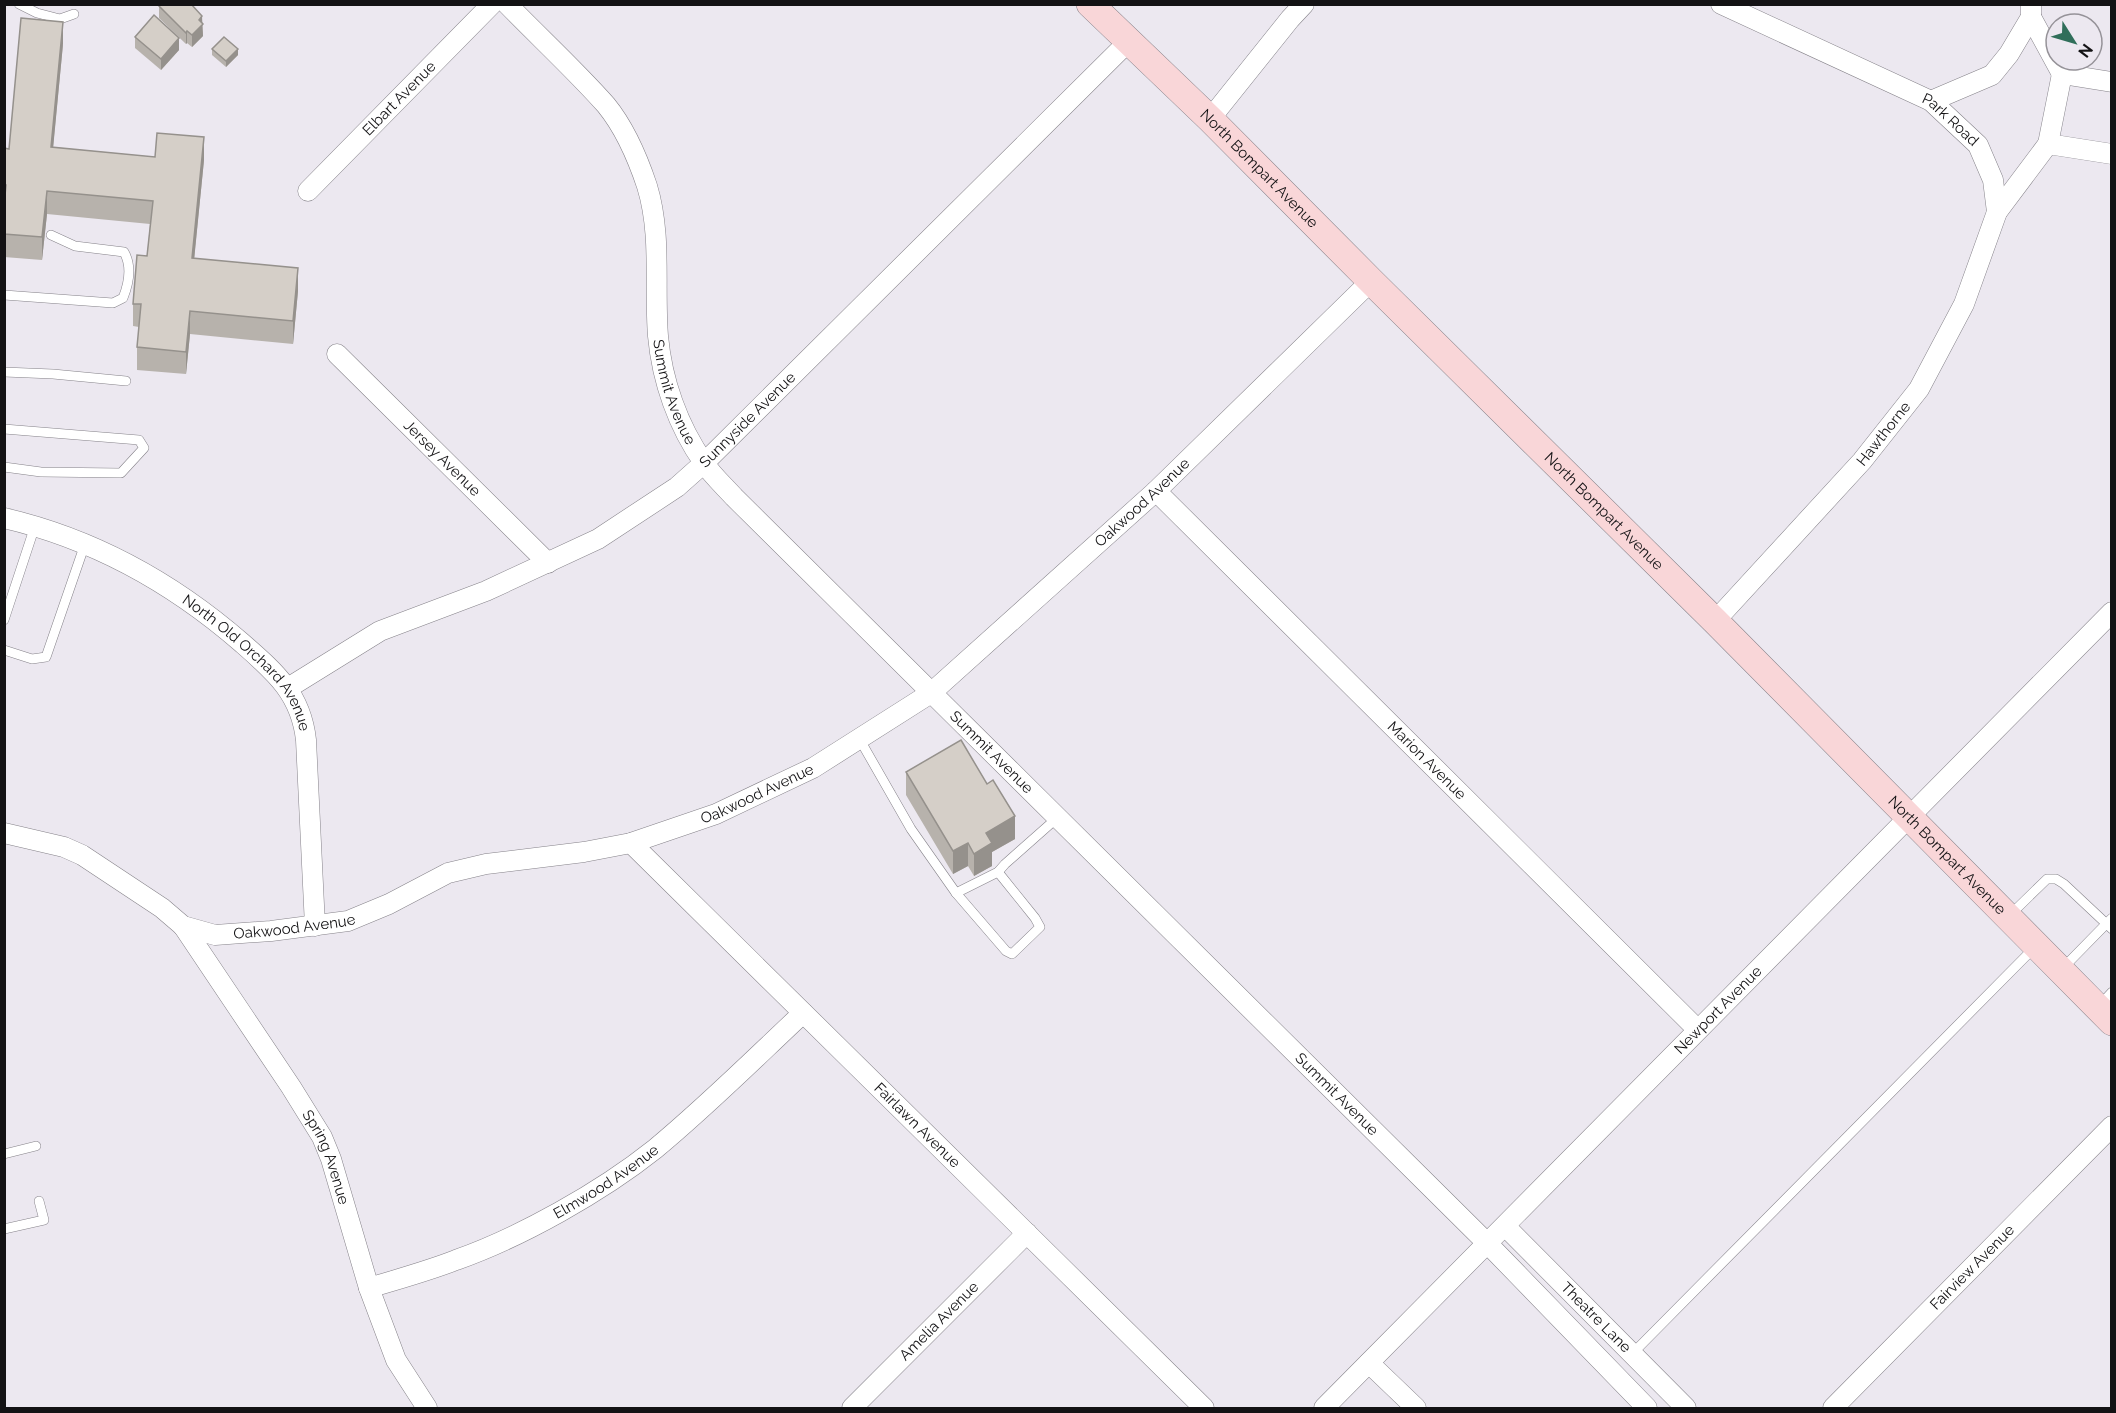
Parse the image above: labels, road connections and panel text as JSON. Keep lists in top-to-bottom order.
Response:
{
  "streets": {
    "street": [
      "Elbart Avenue",
      "Park Road",
      "North Bompart Avenue",
      "Summit Avenue",
      "Sunnyside Avenue",
      "Hawthorne",
      "Jersey Avenue",
      "Oakwood Avenue",
      "North Old Orchard Avenue",
      "Marion Avenue",
      "Newport Avenue",
      "Fairlawn Avenue",
      "Spring Avenue",
      "Elmwood Avenue",
      "Fairview Avenue",
      "Theatre Lane",
      "Amelia Avenue"
    ]
  },
  "crossings": [
    ["Park Road", "Hawthorne"],
    ["North Bompart Avenue", "Sunnyside Avenue"],
    ["North Bompart Avenue", "Hawthorne"],
    ["North Bompart Avenue", "Oakwood Avenue"],
    ["North Bompart Avenue", "Newport Avenue"],
    ["Summit Avenue", "Sunnyside Avenue"],
    ["Summit Avenue", "Oakwood Avenue"],
    ["Summit Avenue", "Newport Avenue"],
    ["Sunnyside Avenue", "Jersey Avenue"],
    ["Sunnyside Avenue", "North Old Orchard Avenue"],
    ["Oakwood Avenue", "North Old Orchard Avenue"],
    ["Oakwood Avenue", "Marion Avenue"],
    ["Oakwood Avenue", "Fairlawn Avenue"],
    ["Oakwood Avenue", "Spring Avenue"],
    ["Marion Avenue", "Newport Avenue"],
    ["Newport Avenue", "Theatre Lane"],
    ["Fairlawn Avenue", "Elmwood Avenue"],
    ["Fairlawn Avenue", "Amelia Avenue"],
    ["Spring Avenue", "Elmwood Avenue"]
  ],
  "north": "bottom right"
}
